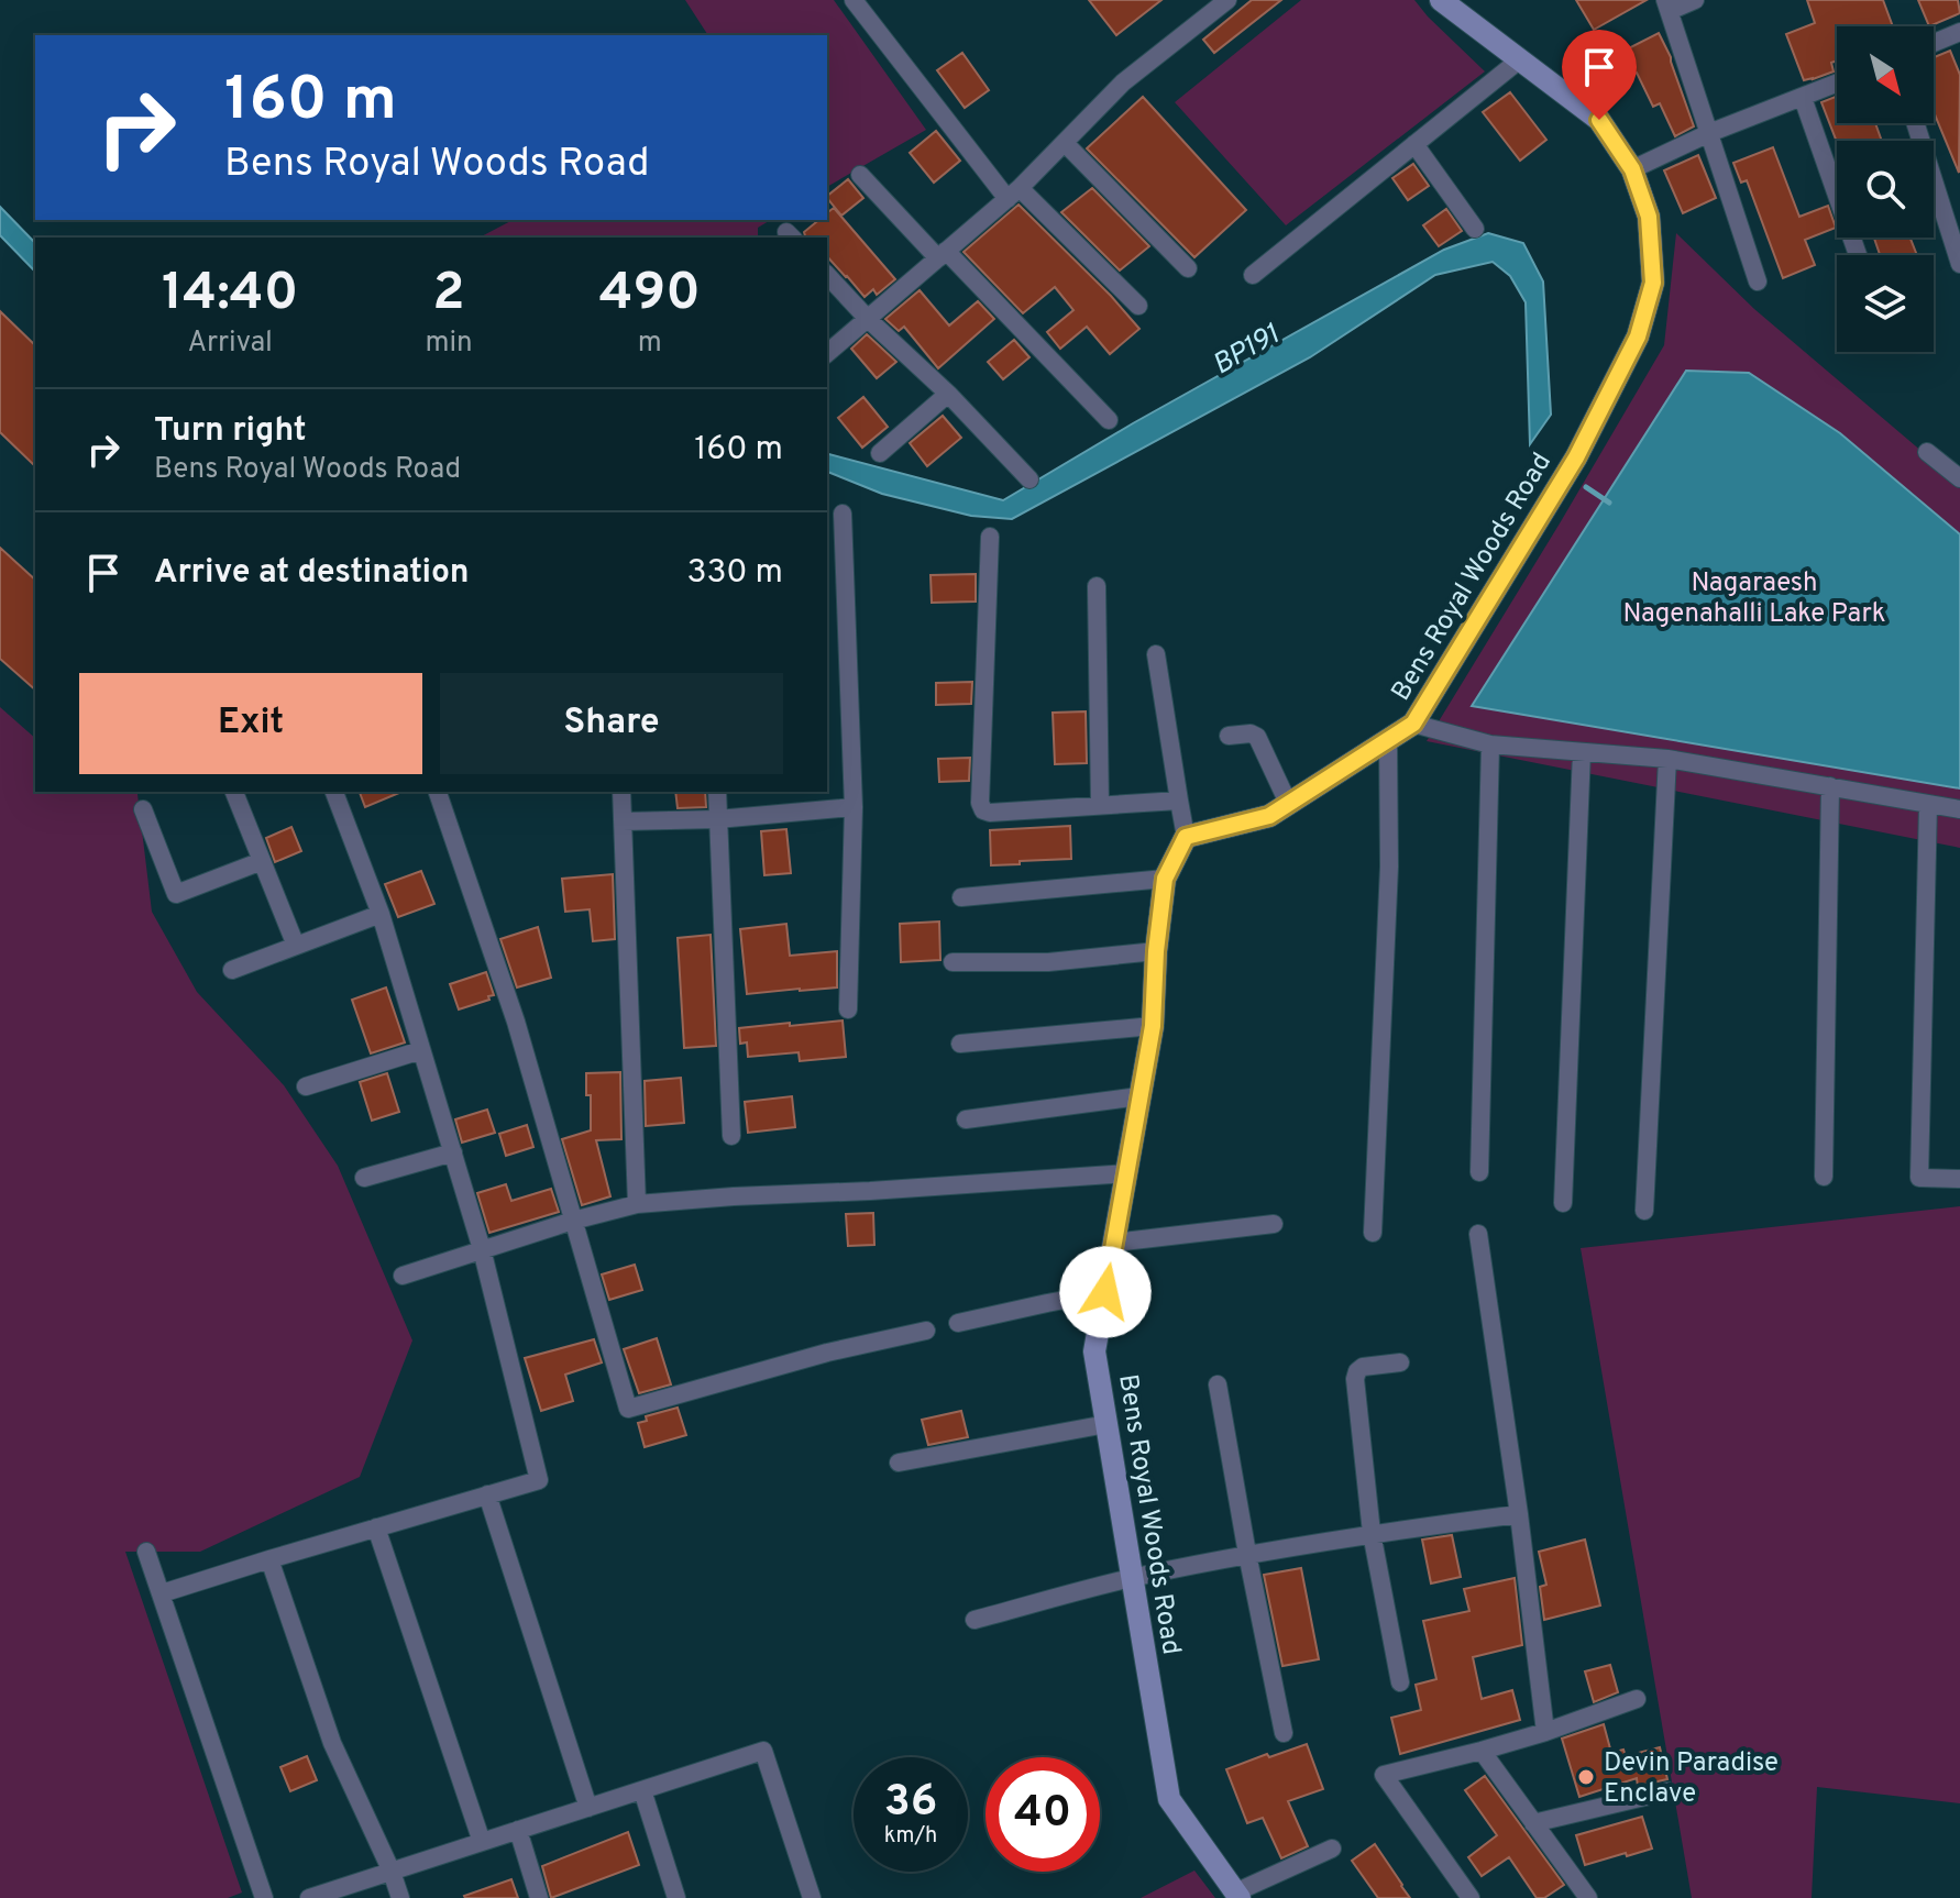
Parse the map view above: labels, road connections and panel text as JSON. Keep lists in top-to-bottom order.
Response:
{
  "streets": {
    "street": ["Bens Royal Woods Road"]
  },
  "water": ["BP191"],
  "parks": ["Nagaraesh Nagenahalli Lake Park"],
  "places": ["Devin Paradise Enclave"],
  "north": "bottom right",
  "page": {
    "turn": ["160 m", "Bens Royal Woods Road"],
    "eta": [
      "14:40",
      "Arrival",
      "2",
      "min",
      "490",
      "m"
    ],
    "list": [
      {
        "name": "Turn right",
        "note": "Bens Royal Woods Road",
        "value": "160 m"
      },
      {
        "name": "Arrive at destination",
        "value": "330 m"
      }
    ],
    "buttons": ["Exit", "Share"],
    "speed": "36 km/h",
    "limit": "40"
  }
}
